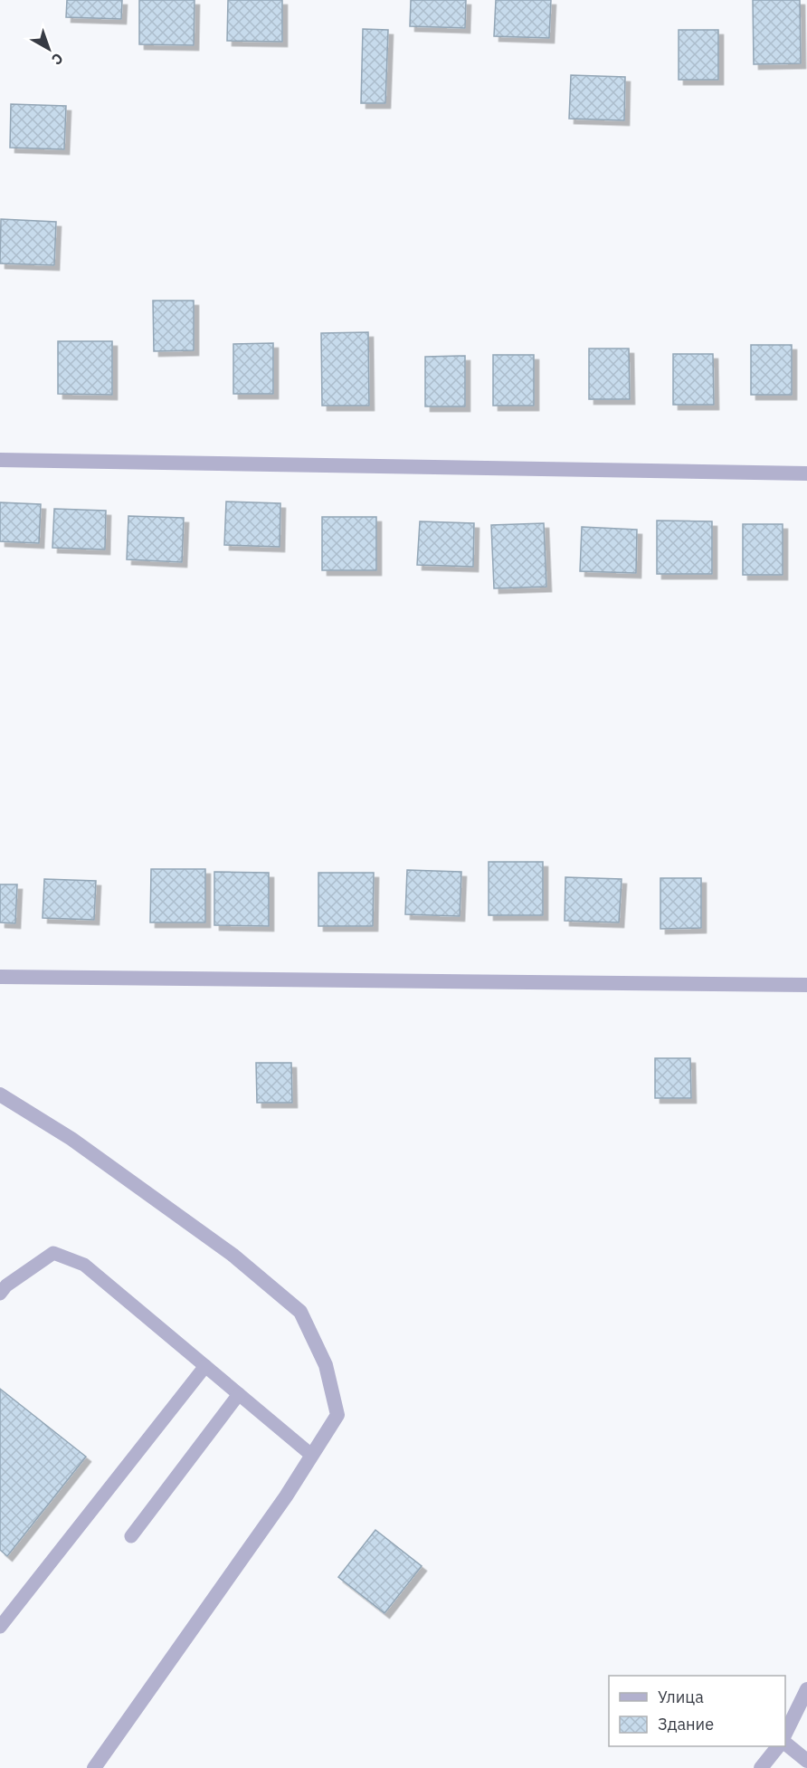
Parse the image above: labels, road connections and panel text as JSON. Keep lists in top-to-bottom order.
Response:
{
  "legend": ["Улица", "Здание"],
  "north": "bottom right"
}
